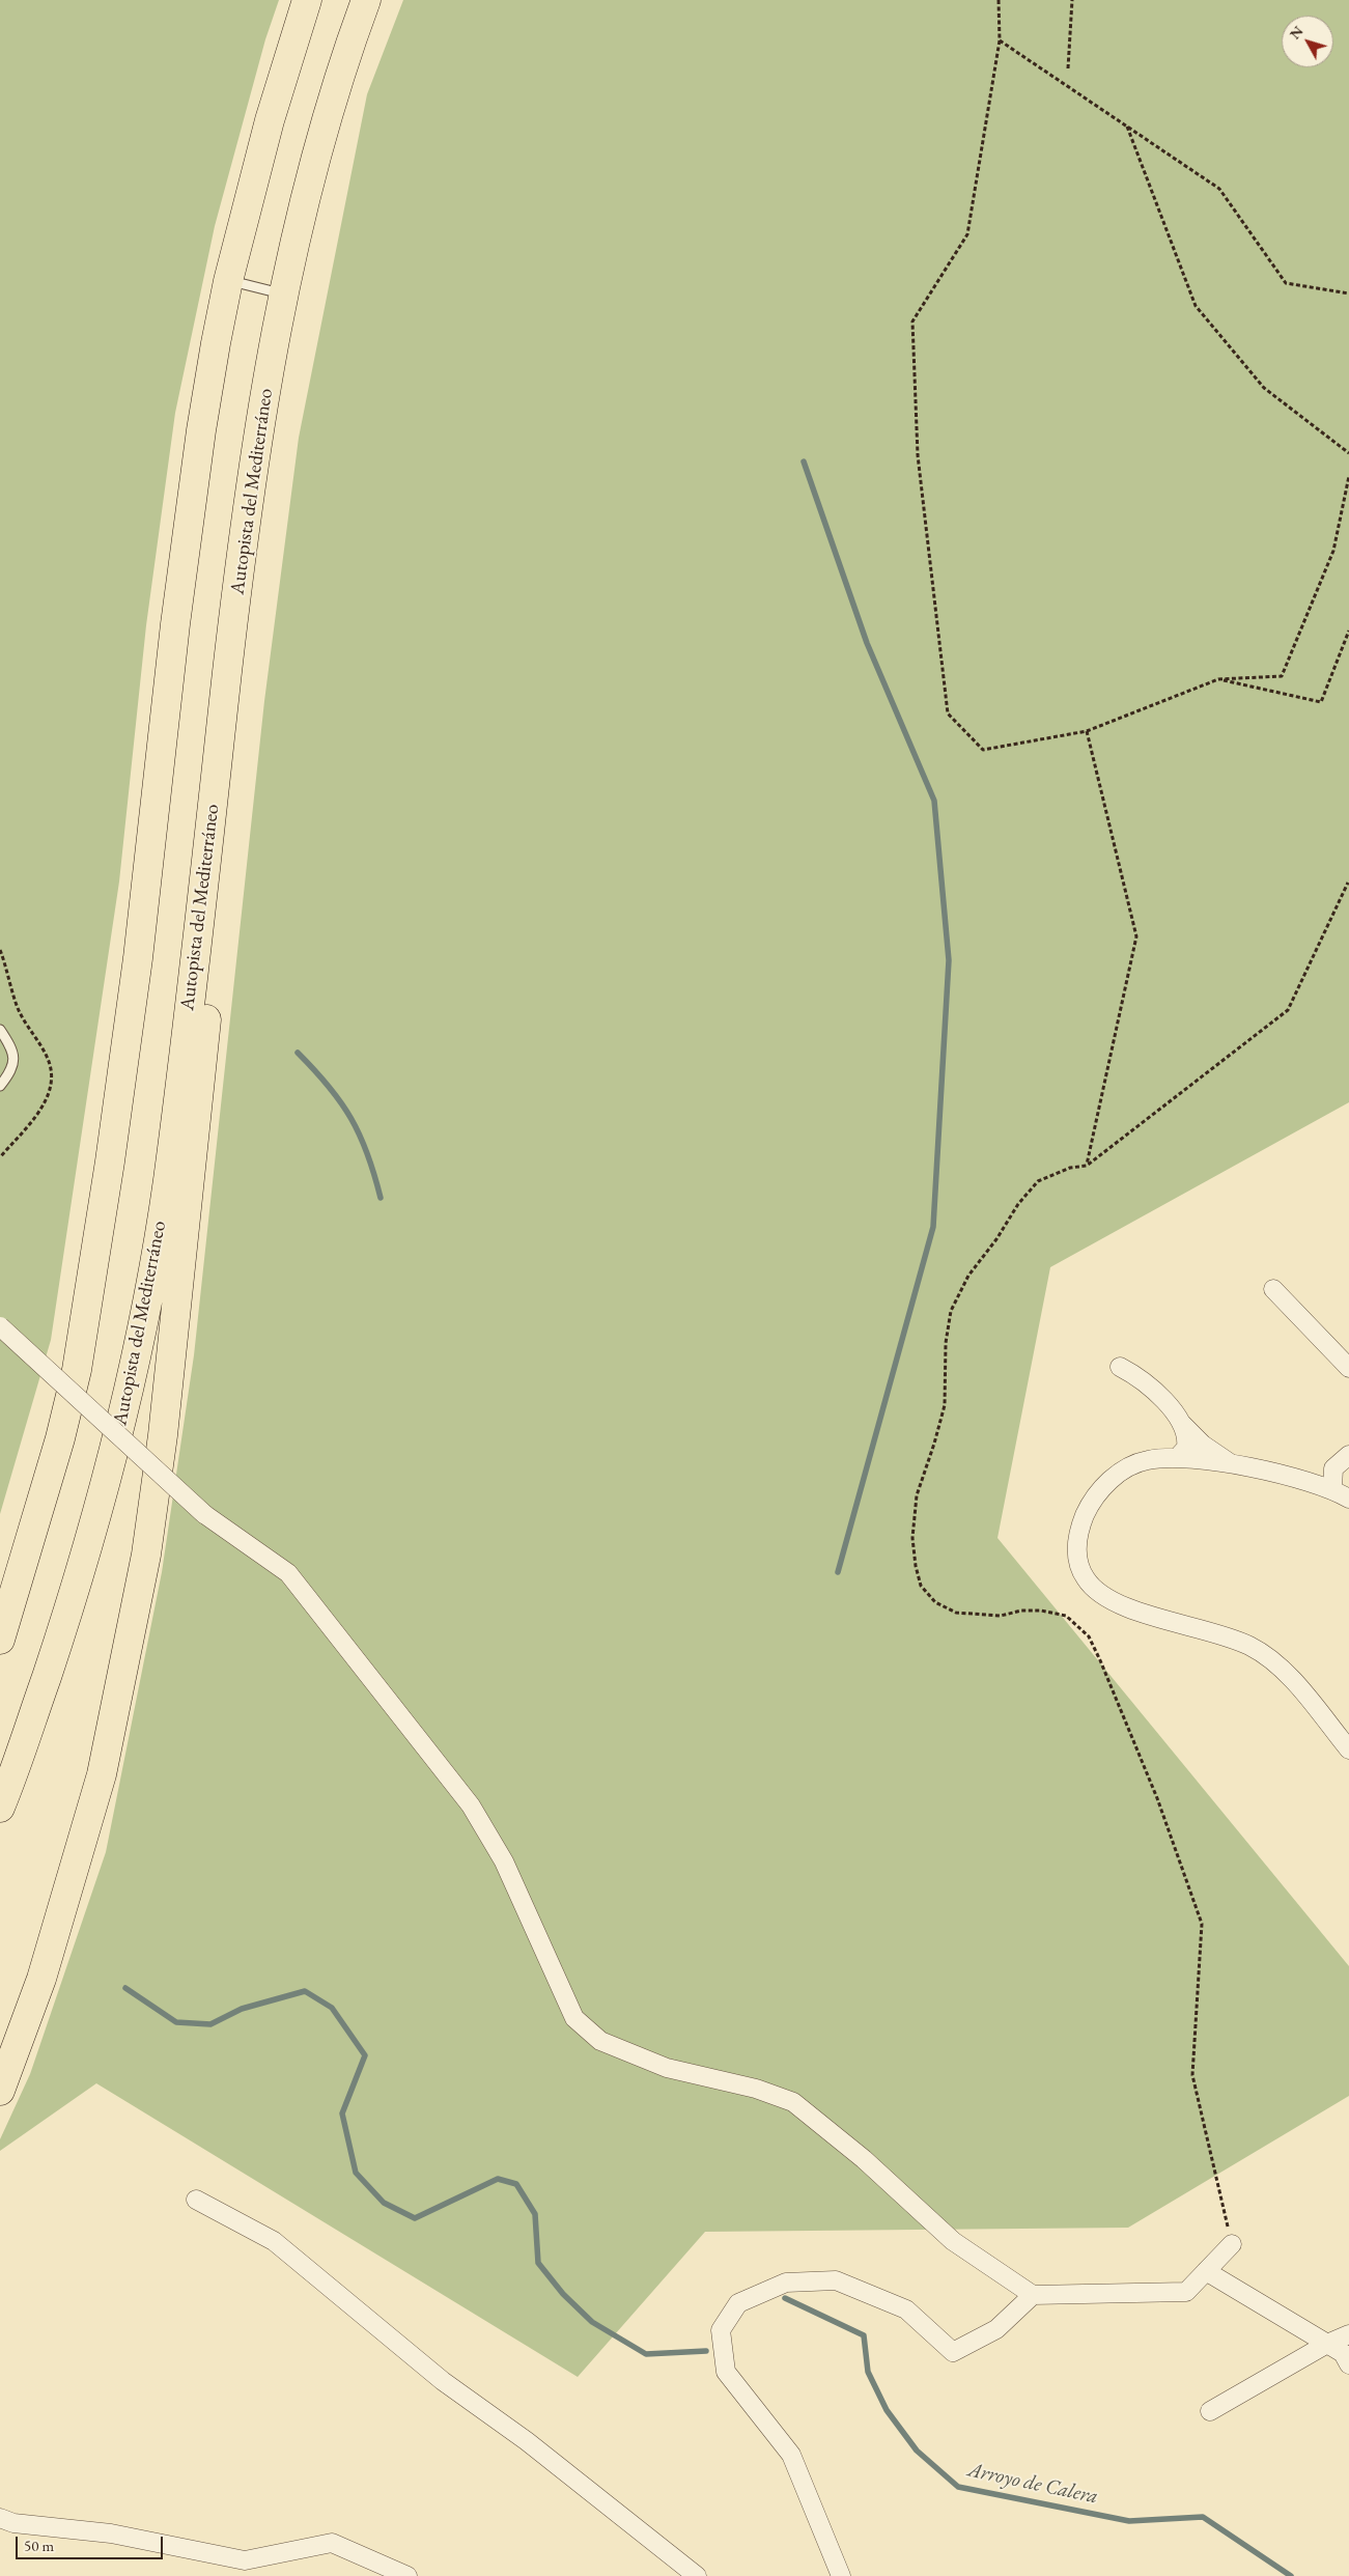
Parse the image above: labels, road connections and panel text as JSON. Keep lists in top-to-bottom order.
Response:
{
  "streets": {
    "highway": ["Autopista del Mediterráneo"]
  },
  "water": ["Arroyo de Calera"],
  "scale_bar": "50 m",
  "north": "top left"
}
